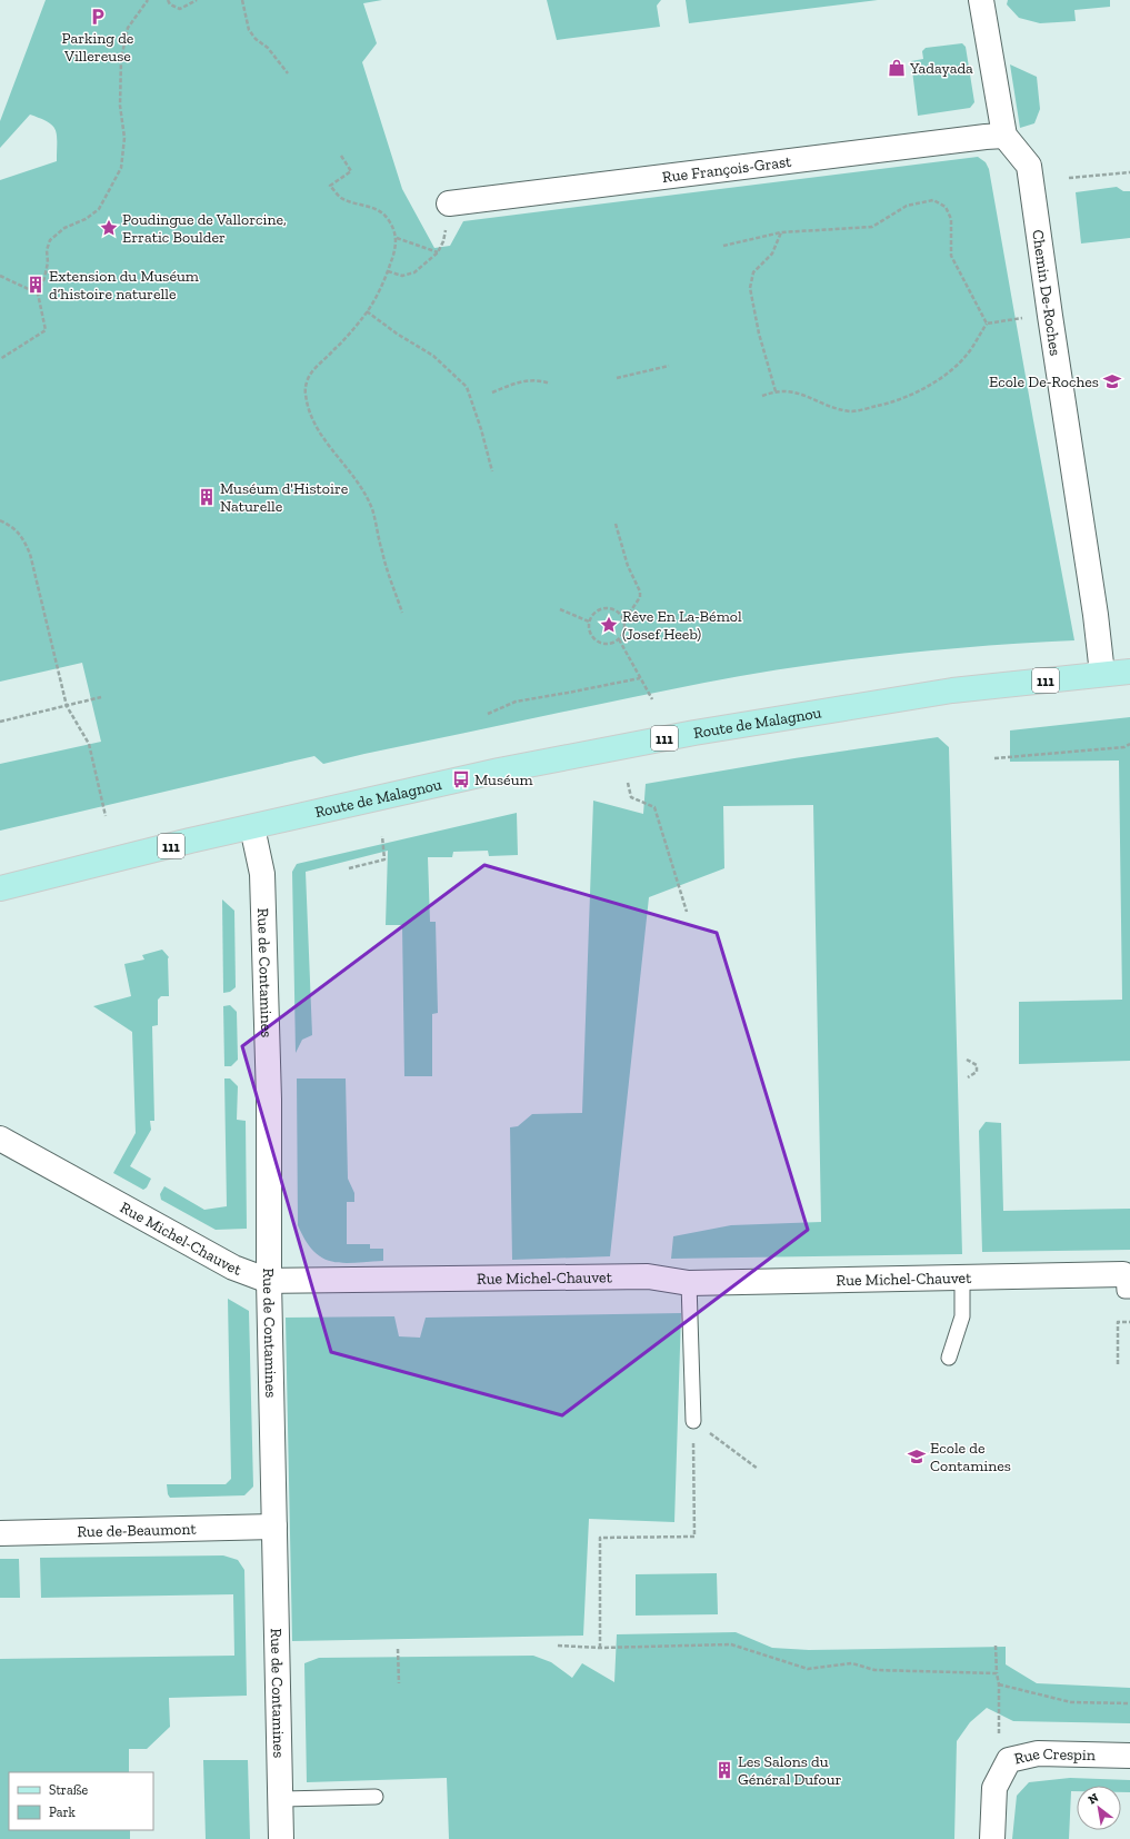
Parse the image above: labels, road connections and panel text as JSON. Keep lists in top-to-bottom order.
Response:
{
  "streets": {
    "main road": ["111", "Route de Malagnou"],
    "street": [
      "Rue François-Grast",
      "Chemin De-Roches",
      "Rue de Contamines",
      "Rue Michel-Chauvet",
      "Rue de-Beaumont",
      "Rue Crespin"
    ]
  },
  "crossings": [
    ["Rue François-Grast", "Chemin De-Roches"],
    ["Chemin De-Roches", "Route de Malagnou"],
    ["Route de Malagnou", "Rue de Contamines"],
    ["Rue de Contamines", "Rue Michel-Chauvet"],
    ["Rue de Contamines", "Rue de-Beaumont"]
  ],
  "places": {
    "parking": ["Parking de Villereuse"],
    "shop": ["Yadayada"],
    "place": ["Poudingue de Vallorcine, Erratic Boulder", "Rêve En La-Bémol (Josef Heeb)"],
    "building": ["Extension du Muséum d’histoire naturelle", "Muséum d'Histoire Naturelle", "Les Salons du Général Dufour"],
    "school or university": ["Ecole De-Roches", "Ecole de Contamines"],
    "bus stop": ["Muséum"]
  },
  "legend": ["Straße", "Park"],
  "north": "top left"
}
